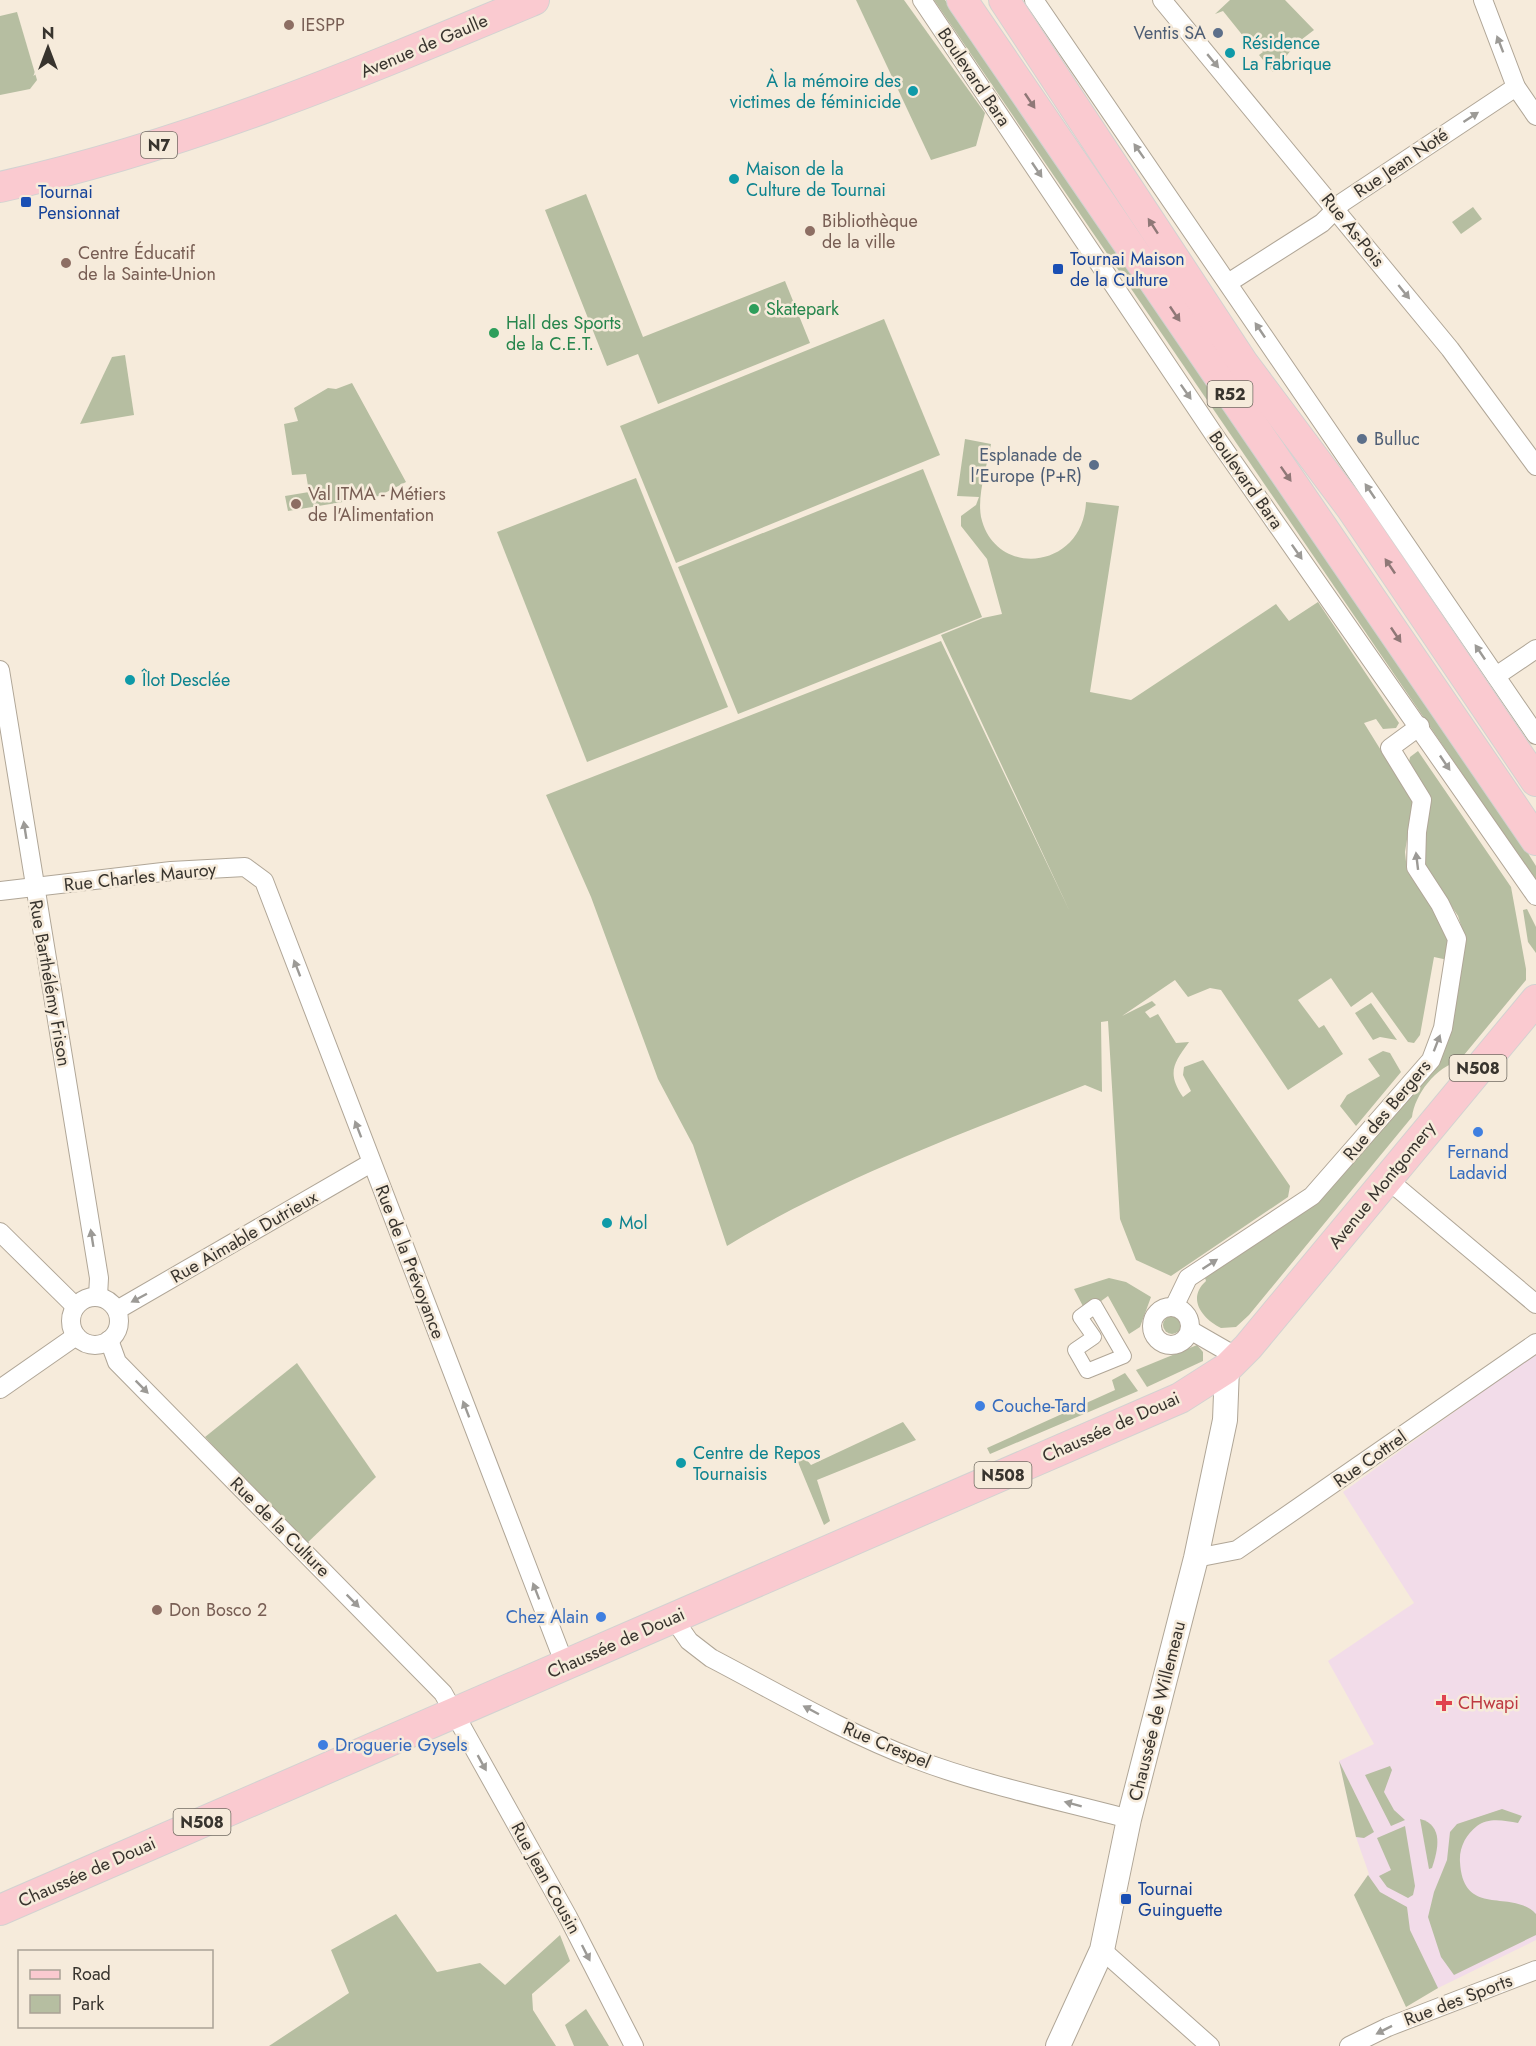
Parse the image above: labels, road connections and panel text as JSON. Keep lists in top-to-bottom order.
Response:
{
  "streets": {
    "main road": [
      "Avenue de Gaulle",
      "Boulevard Bara",
      "N7",
      "R52",
      "N508",
      "Avenue Montgomery",
      "Chaussée de Douai"
    ],
    "street": [
      "Rue Jean Noté",
      "Rue As-Pois",
      "Rue Charles Mauroy",
      "Rue Barthélémy Frison",
      "Rue des Bergers",
      "Rue Aimable Dutrieux",
      "Rue de la Prévoyance",
      "Rue Cottrel",
      "Rue de la Culture",
      "Chaussée de Willemeau",
      "Rue Crespel",
      "Rue Jean Cousin",
      "Rue des Sports"
    ]
  },
  "crossings": [
    ["Boulevard Bara", "R52"],
    ["Boulevard Bara", "Rue des Bergers"],
    ["Rue Jean Noté", "Rue As-Pois"],
    ["Rue Charles Mauroy", "Rue Barthélémy Frison"],
    ["Rue Charles Mauroy", "Rue de la Prévoyance"],
    ["Rue Barthélémy Frison", "Rue Aimable Dutrieux"],
    ["Rue Barthélémy Frison", "Rue de la Culture"],
    ["Avenue Montgomery", "Chaussée de Douai"],
    ["Avenue Montgomery", "Chaussée de Willemeau"],
    ["Rue Aimable Dutrieux", "Rue de la Prévoyance"],
    ["Rue Aimable Dutrieux", "Rue de la Culture"],
    ["Rue de la Prévoyance", "Chaussée de Douai"],
    ["Chaussée de Douai", "Rue de la Culture"],
    ["Chaussée de Douai", "Chaussée de Willemeau"],
    ["Chaussée de Douai", "Rue Crespel"],
    ["Chaussée de Douai", "Rue Jean Cousin"],
    ["Rue Cottrel", "Chaussée de Willemeau"],
    ["Rue de la Culture", "Rue Jean Cousin"],
    ["Chaussée de Willemeau", "Rue Crespel"]
  ],
  "one_way": [
    "Rue Jean Noté",
    "Rue Barthélémy Frison",
    "Rue des Bergers",
    "Rue Aimable Dutrieux",
    "Rue de la Prévoyance",
    "Rue de la Culture",
    "Rue Crespel",
    "Rue Jean Cousin",
    "Rue des Sports"
  ],
  "places": {
    "other": [
      "IESPP",
      "Ventis SA",
      "Résidence La Fabrique",
      "À la mémoire des victimes de féminicide",
      "Maison de la Culture de Tournai",
      "Bibliothèque de la ville",
      "Centre Éducatif de la Sainte-Union",
      "Skatepark",
      "Hall des Sports de la C.E.T.",
      "Bulluc",
      "Esplanade de l'Europe (P+R)",
      "Val ITMA - Métiers de l'Alimentation",
      "Îlot Desclée",
      "Fernand Ladavid",
      "Mol",
      "Couche-Tard",
      "Centre de Repos Tournaisis",
      "Don Bosco 2",
      "Chez Alain",
      "Droguerie Gysels"
    ],
    "transit": ["Tournai Pensionnat", "Tournai Maison de la Culture", "Tournai Guinguette"],
    "health": ["CHwapi"]
  },
  "legend": ["Road", "Park"],
  "north": "top"
}
